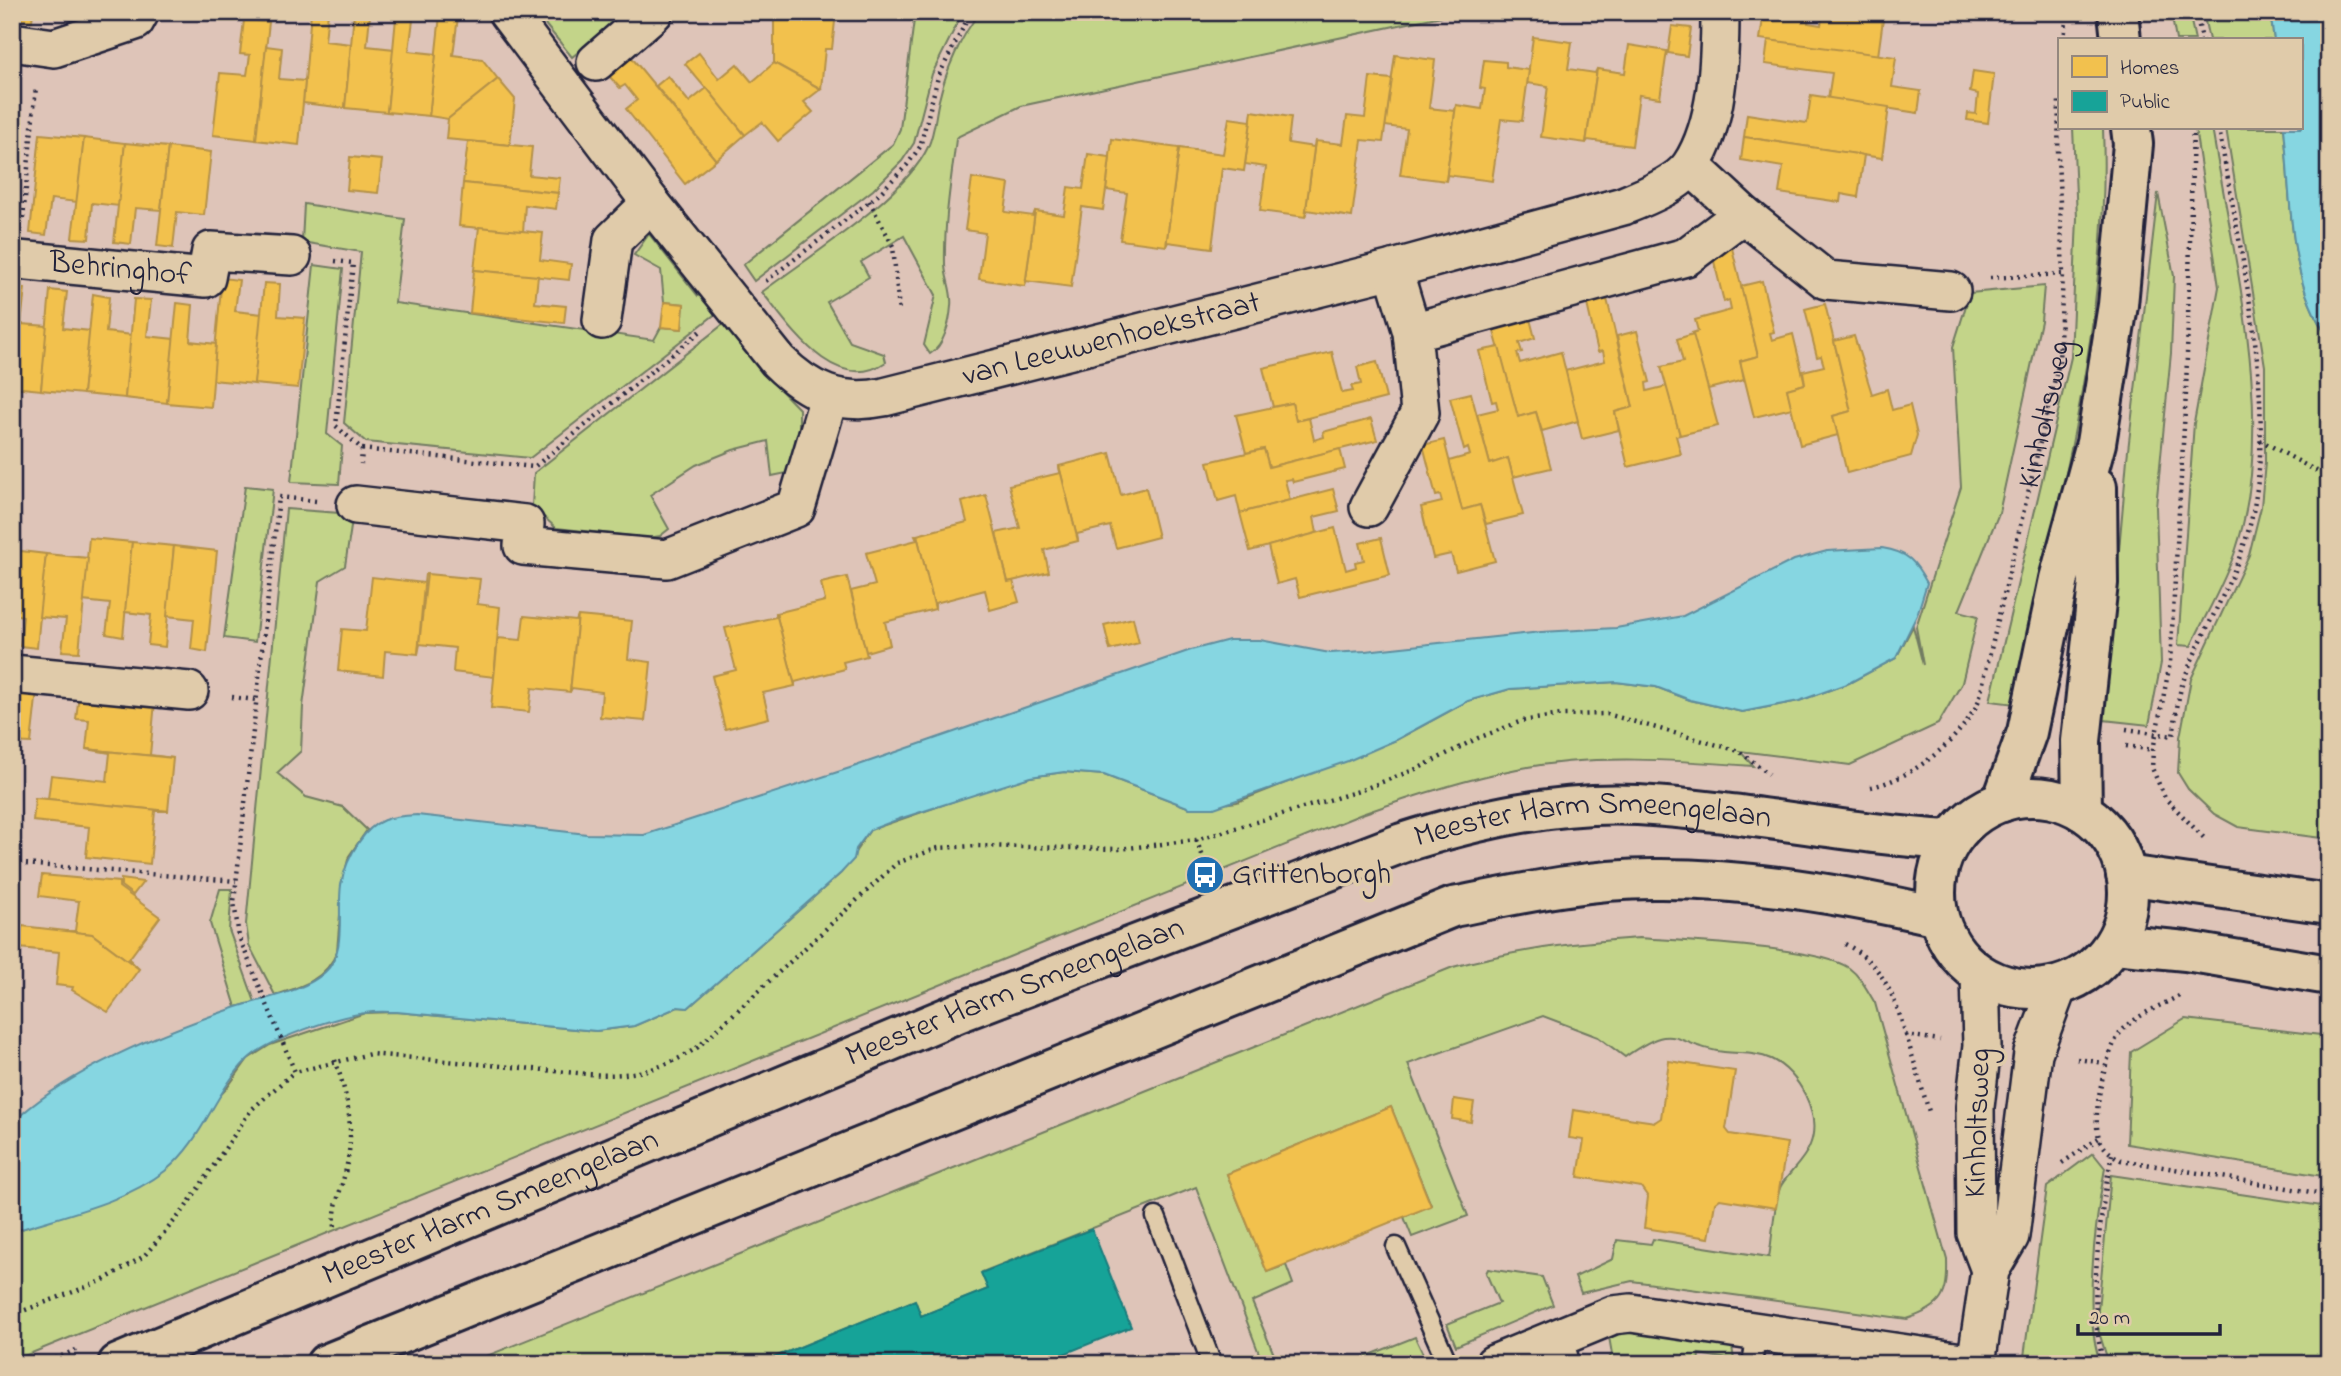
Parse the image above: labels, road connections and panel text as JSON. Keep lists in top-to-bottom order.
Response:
{
  "streets": {
    "street": [
      "Behringhof",
      "van Leeuwenhoekstraat",
      "Kinholtsweg",
      "Meester Harm Smeengelaan"
    ]
  },
  "crossings": [
    ["Kinholtsweg", "Meester Harm Smeengelaan"]
  ],
  "places": {
    "bus stop": ["Grittenborgh"]
  },
  "legend": ["Homes", "Public"],
  "scale_bar": "20 m"
}
